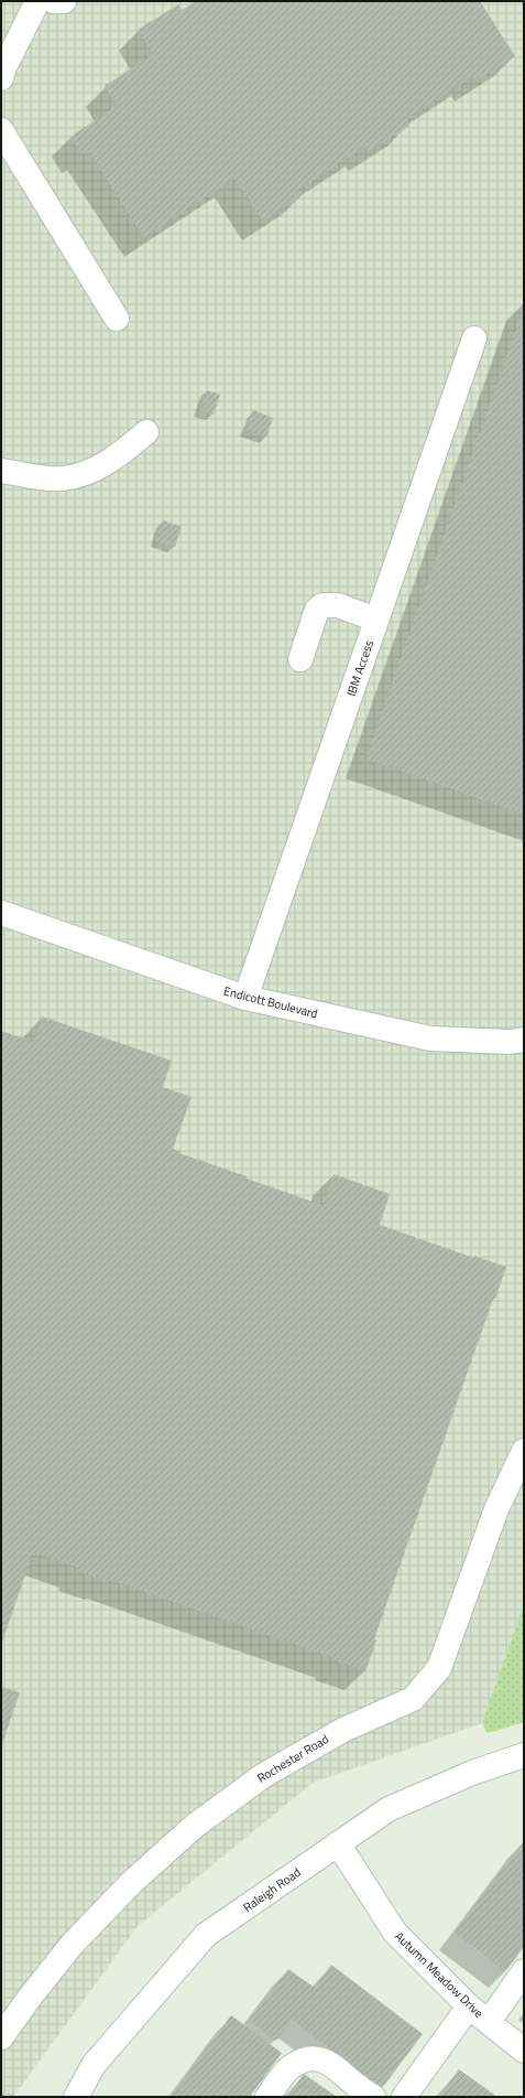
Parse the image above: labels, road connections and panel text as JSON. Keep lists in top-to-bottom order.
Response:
{
  "streets": {
    "street": [
      "IBM Access",
      "Endicott Boulevard",
      "Rochester Road",
      "Raleigh Road",
      "Autumn Meadow Drive"
    ]
  },
  "crossings": [
    ["IBM Access", "Endicott Boulevard"],
    ["Raleigh Road", "Autumn Meadow Drive"]
  ]
}
